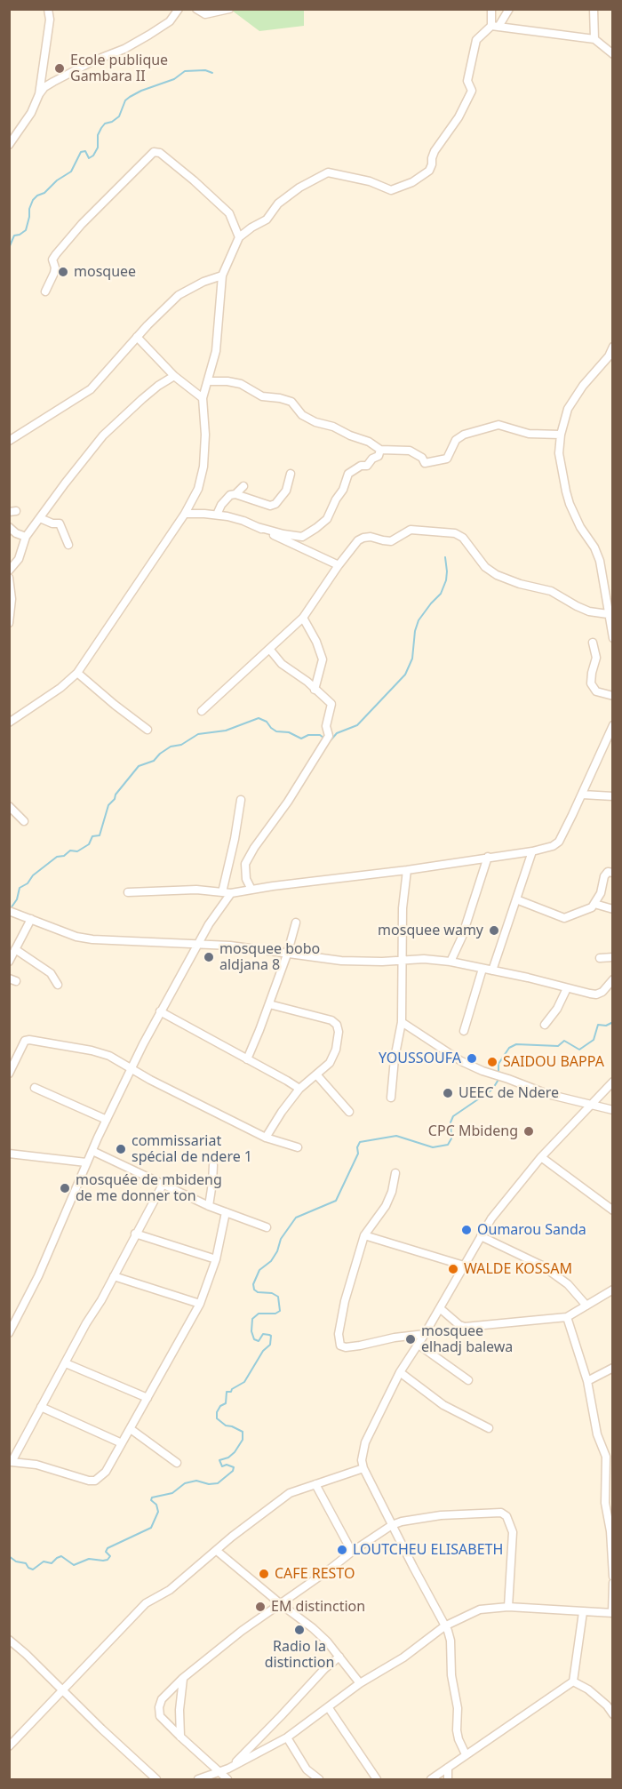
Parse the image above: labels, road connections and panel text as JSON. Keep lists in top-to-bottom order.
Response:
{
  "places": [
    "Ecole publique Gambara II",
    "mosquee",
    "mosquee wamy",
    "mosquee bobo aldjana 8",
    "YOUSSOUFA",
    "SAIDOU BAPPA",
    "UEEC de Ndere",
    "CPC Mbideng",
    "commissariat spécial de ndere 1",
    "mosquée de mbideng de me donner ton",
    "Oumarou Sanda",
    "WALDE KOSSAM",
    "mosquee elhadj balewa",
    "LOUTCHEU ELISABETH",
    "CAFE RESTO",
    "EM distinction",
    "Radio la distinction"
  ]
}
